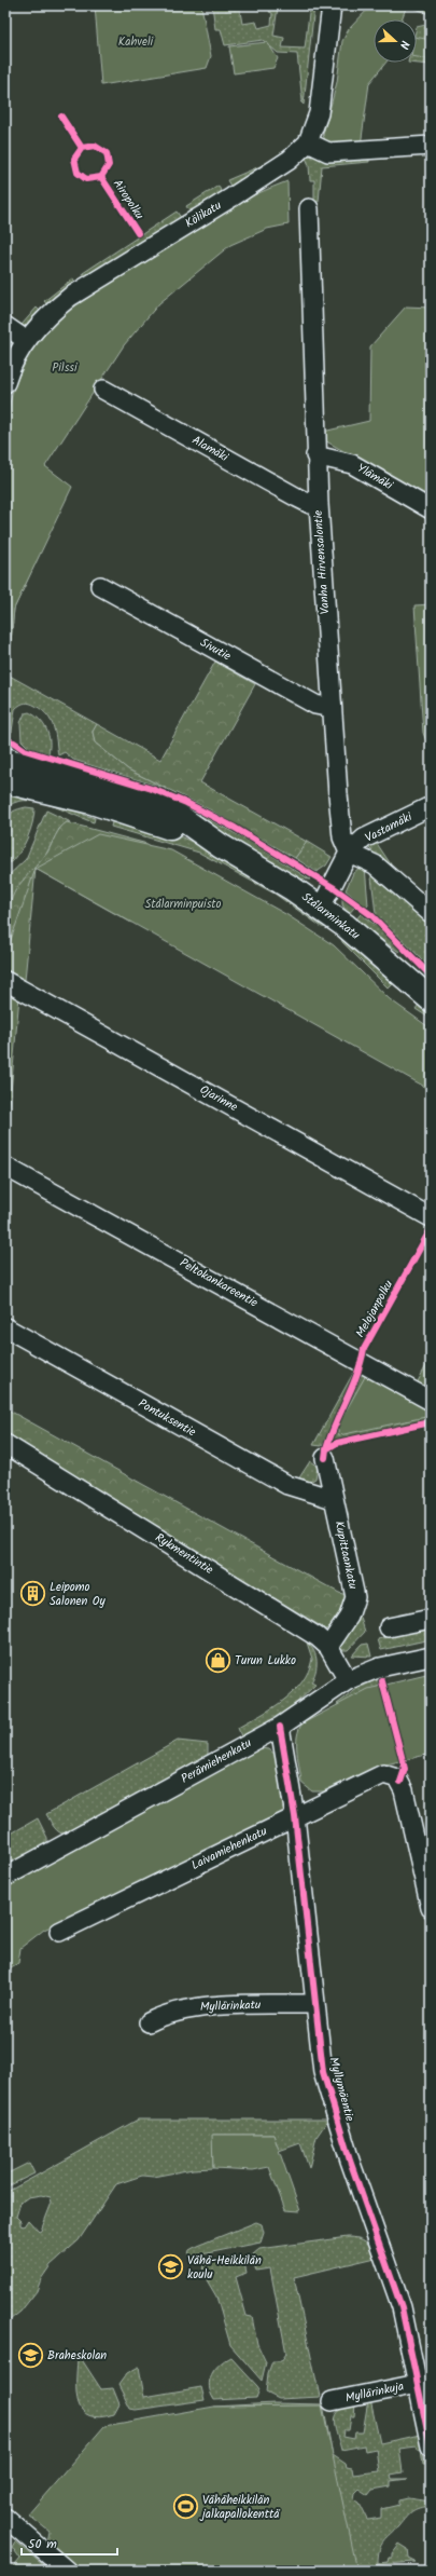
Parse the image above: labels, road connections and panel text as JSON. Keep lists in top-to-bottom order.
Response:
{
  "streets": {
    "main road": ["Stålarminkatu"],
    "street": [
      "Kölikatu",
      "Alamäki",
      "Ylämäki",
      "Vanha Hirvensalontie",
      "Sivutie",
      "Vastamäki",
      "Ojarinne",
      "Peltokankareentie",
      "Pontuksentie",
      "Rykmentintie",
      "Kupittaankatu",
      "Perämiehenkatu",
      "Laivamiehenkatu",
      "Myllärinkatu",
      "Myllymäentie",
      "Myllärinkuja"
    ],
    "cycle path": ["Airopolku", "Melojanpolku"]
  },
  "crossings": [
    ["Alamäki", "Vanha Hirvensalontie"],
    ["Ylämäki", "Vanha Hirvensalontie"],
    ["Vanha Hirvensalontie", "Sivutie"],
    ["Vanha Hirvensalontie", "Vastamäki"],
    ["Pontuksentie", "Kupittaankatu"],
    ["Rykmentintie", "Kupittaankatu"],
    ["Rykmentintie", "Perämiehenkatu"],
    ["Perämiehenkatu", "Myllymäentie"],
    ["Laivamiehenkatu", "Myllymäentie"],
    ["Myllärinkatu", "Myllymäentie"],
    ["Myllymäentie", "Myllärinkuja"]
  ],
  "parks": ["Kahveli", "Pilssi", "Stålarminpuisto"],
  "places": {
    "building": ["Leipomo Salonen Oy"],
    "shop": ["Turun Lukko"],
    "school or university": ["Vähä-Heikkilän koulu", "Braheskolan"],
    "sports": ["Vähäheikkilän jalkapallokenttä"]
  },
  "scale_bar": "50 m",
  "north": "right"
}
